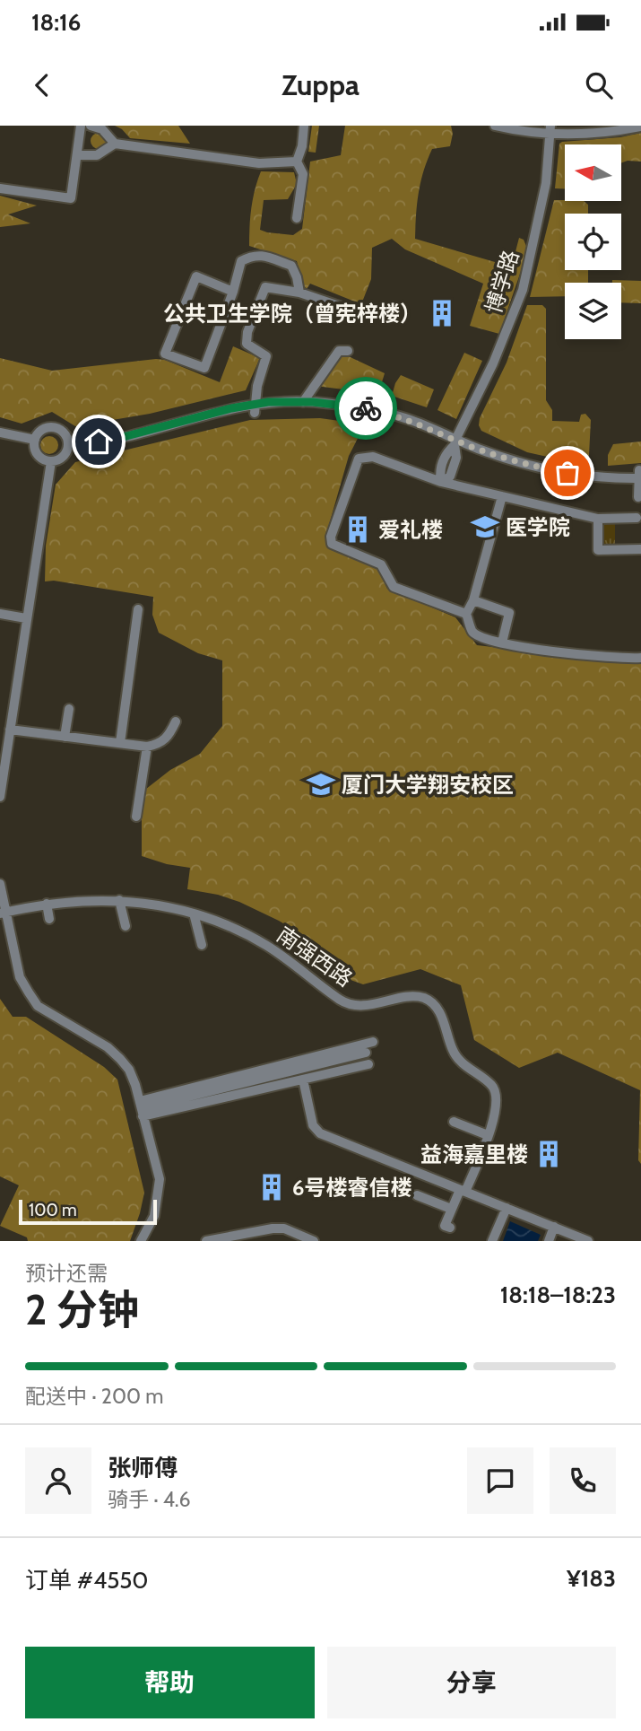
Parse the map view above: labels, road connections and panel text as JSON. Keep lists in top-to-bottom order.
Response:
{
  "streets": {
    "street": ["博学路", "南强西路"]
  },
  "places": {
    "building": [
      "公共卫生学院（曾宪梓楼）",
      "爱礼楼",
      "益海嘉里楼",
      "6号楼睿信楼"
    ],
    "school or university": ["医学院", "厦门大学翔安校区"]
  },
  "scale_bar": "100 m",
  "north": "left",
  "page": {
    "status": "18:16",
    "header": "Zuppa",
    "scale": "100 m",
    "heading": ["2 分钟", "预计还需", "18:18–18:23"],
    "panel": [
      "张师傅",
      "骑手 · 4.6",
      "订单 #4550",
      "¥183"
    ],
    "bar": "配送中 · 200 m",
    "buttons": ["帮助", "分享"]
  }
}
